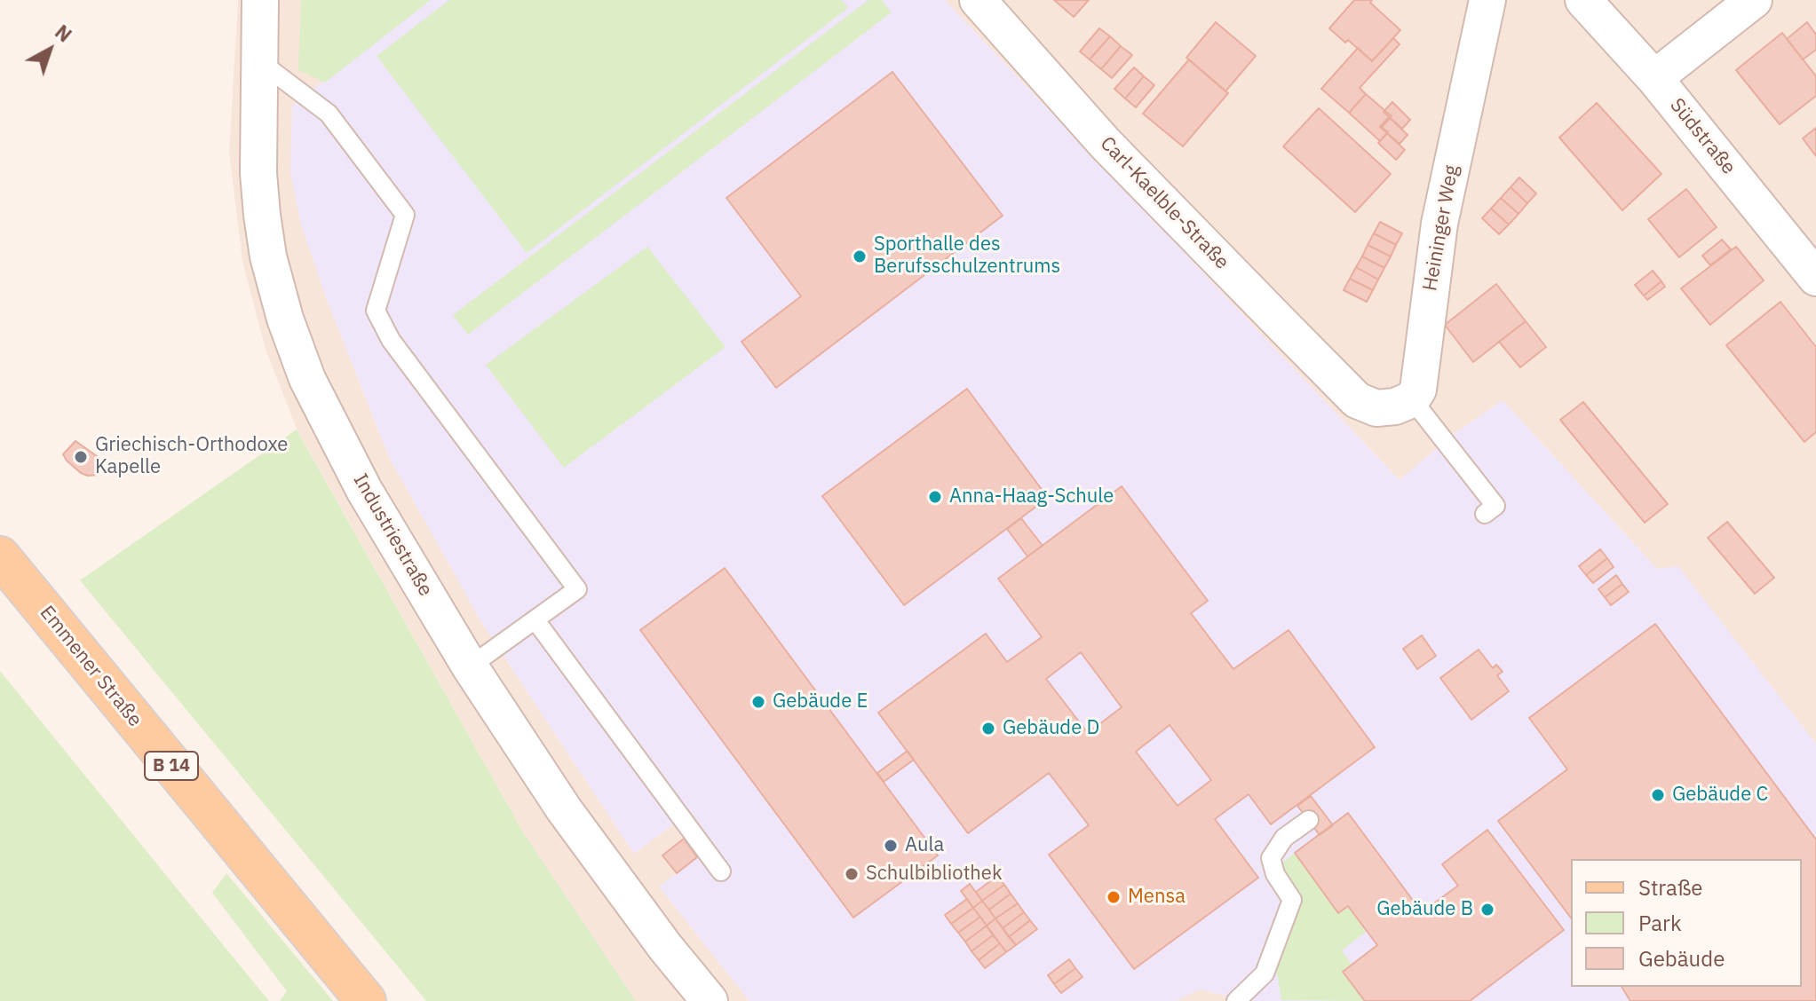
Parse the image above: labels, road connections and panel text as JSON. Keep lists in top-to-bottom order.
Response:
{
  "streets": {
    "main road": ["Emmener Straße", "B 14"],
    "street": [
      "Südstraße",
      "Carl-Kaelble-Straße",
      "Heininger Weg",
      "Industriestraße"
    ]
  },
  "crossings": [
    ["Carl-Kaelble-Straße", "Heininger Weg"]
  ],
  "places": [
    "Sporthalle des Berufsschulzentrums",
    "Griechisch-Orthodoxe Kapelle",
    "Anna-Haag-Schule",
    "Gebäude E",
    "Gebäude D",
    "Gebäude C",
    "Aula",
    "Schulbibliothek",
    "Mensa",
    "Gebäude B"
  ],
  "legend": ["Straße", "Park", "Gebäude"],
  "north": "top right"
}
